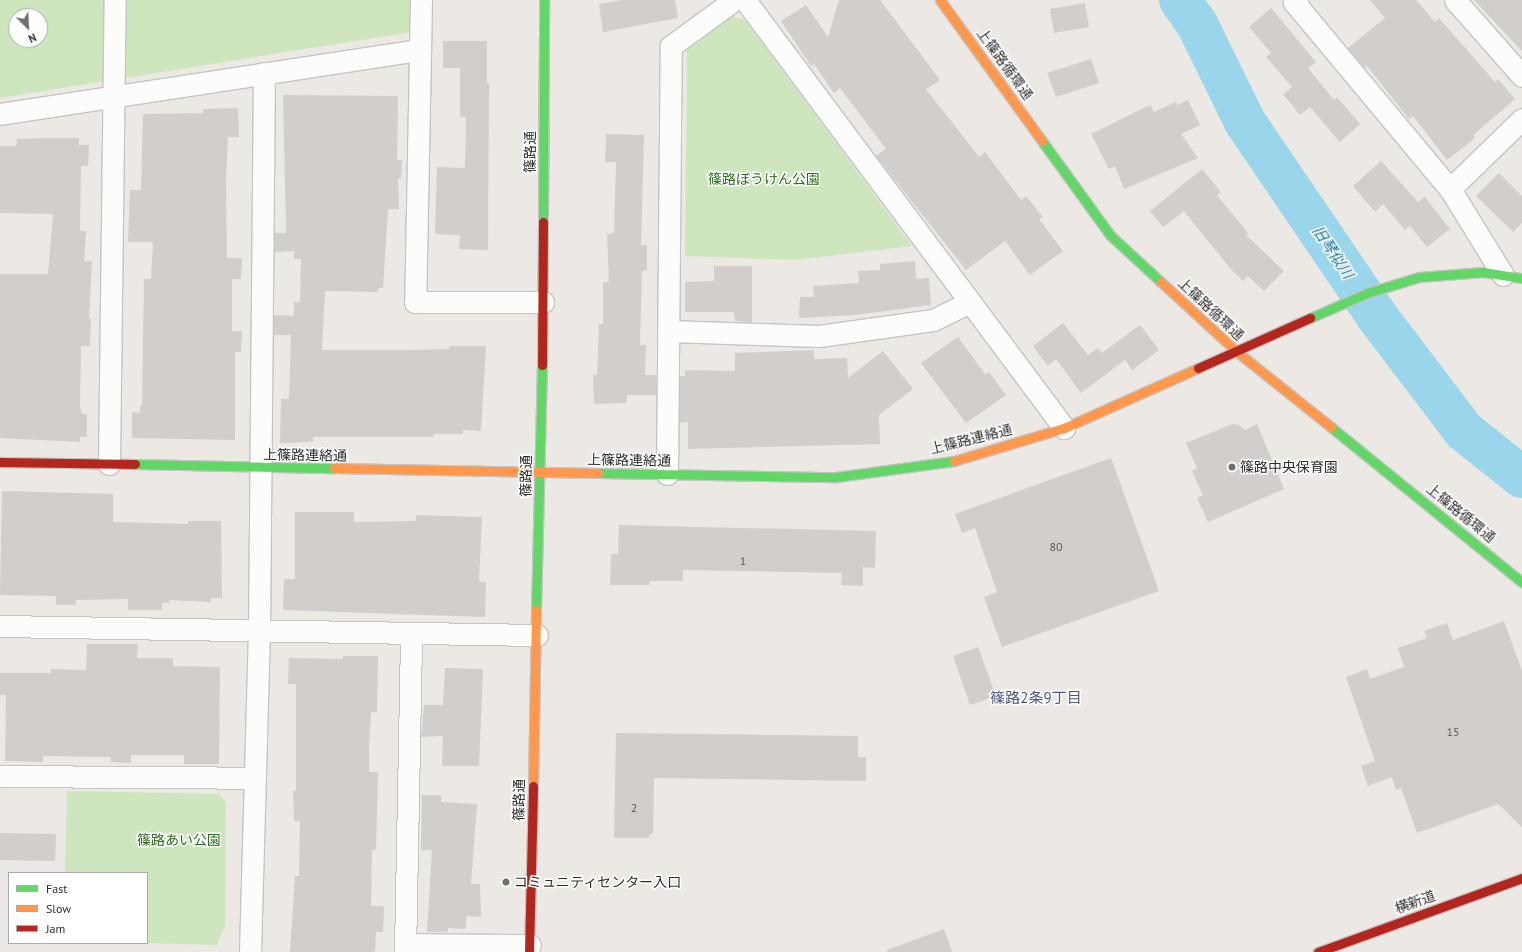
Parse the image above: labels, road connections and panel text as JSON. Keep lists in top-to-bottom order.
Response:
{
  "streets": {
    "street": [
      "上篠路循環通",
      "篠路通",
      "上篠路連絡通",
      "横新道"
    ]
  },
  "crossings": [
    ["上篠路循環通", "上篠路連絡通"],
    ["篠路通", "上篠路連絡通"]
  ],
  "districts": ["篠路2条9丁目"],
  "water": ["旧琴似川"],
  "parks": ["篠路ぼうけん公園", "篠路あい公園"],
  "places": ["篠路中央保育園", "コミュニティセンター入口"],
  "house_numbers": [
    "80",
    "1",
    "15",
    "2"
  ],
  "legend": ["Fast", "Slow", "Jam"],
  "north": "bottom right"
}
